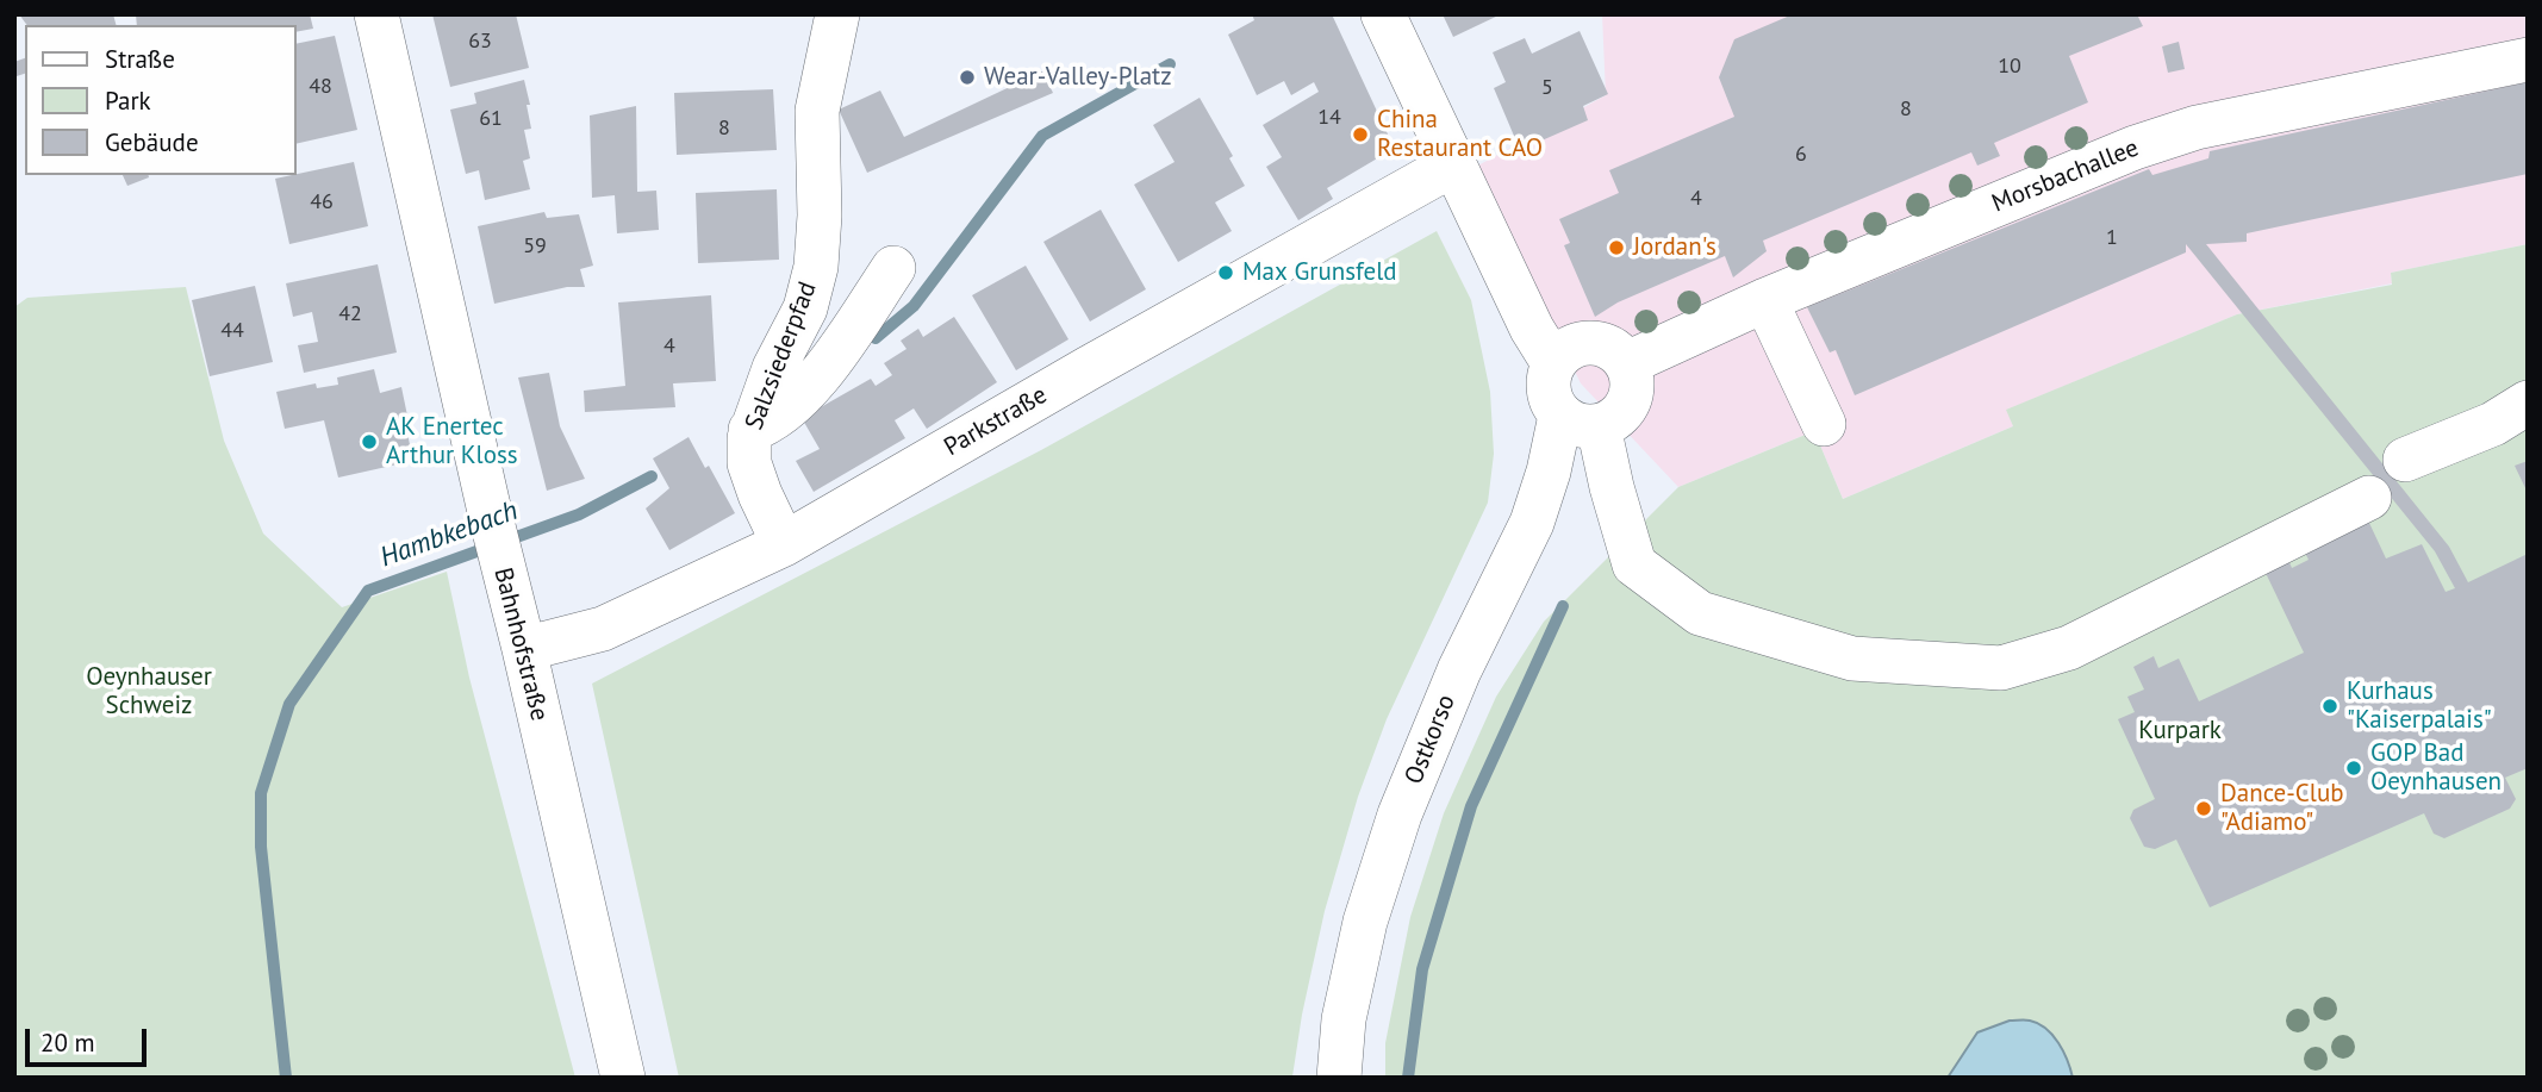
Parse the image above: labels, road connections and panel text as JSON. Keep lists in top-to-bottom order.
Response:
{
  "streets": {
    "street": [
      "Morsbachallee",
      "Salzsiederpfad",
      "Parkstraße",
      "Bahnhofstraße",
      "Ostkorso"
    ]
  },
  "crossings": [
    ["Morsbachallee", "Ostkorso"],
    ["Salzsiederpfad", "Parkstraße"],
    ["Parkstraße", "Bahnhofstraße"]
  ],
  "water": ["Hambkebach"],
  "parks": ["Oeynhauser Schweiz", "Kurpark"],
  "places": [
    "Wear-Valley-Platz",
    "China Restaurant CAO",
    "Jordan's",
    "Max Grunsfeld",
    "AK Enertec Arthur Kloss",
    "Kurhaus \"Kaiserpalais\"",
    "GOP Bad Oeynhausen",
    "Dance-Club \"Adiamo\""
  ],
  "house_numbers": [
    "63",
    "10",
    "48",
    "5",
    "8",
    "14",
    "61",
    "8",
    "6",
    "4",
    "46",
    "1",
    "59",
    "42",
    "44",
    "4"
  ],
  "legend": ["Straße", "Park", "Gebäude"],
  "scale_bar": "20 m"
}
